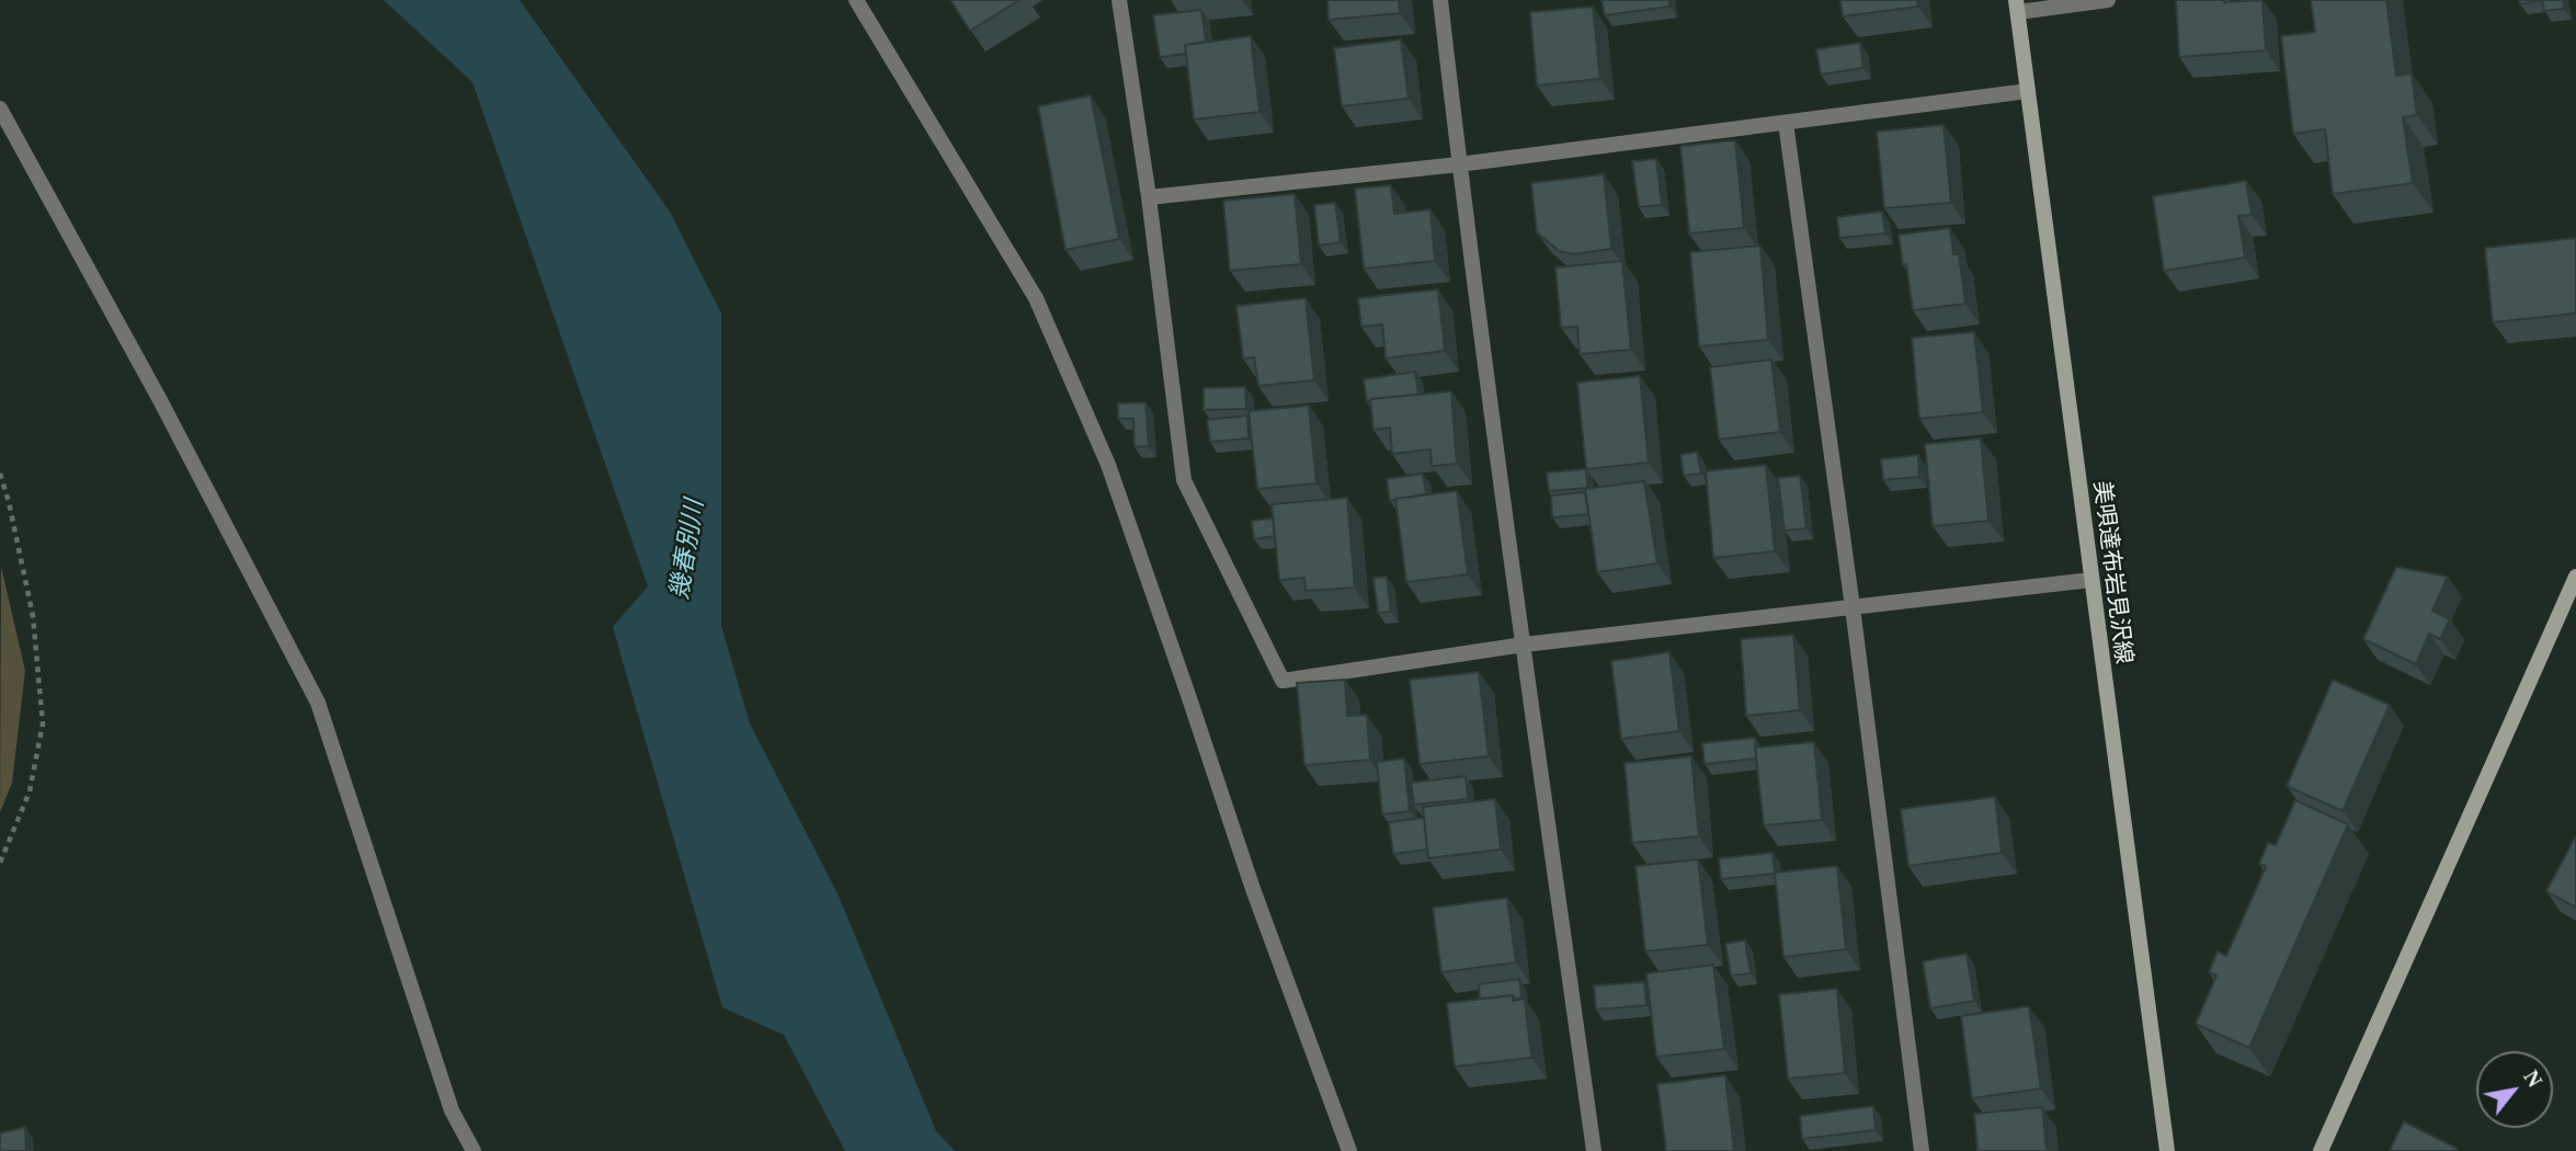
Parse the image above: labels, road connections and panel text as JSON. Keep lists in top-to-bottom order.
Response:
{
  "streets": {
    "main road": ["美唄達布岩見沢線"]
  },
  "water": ["幾春別川"],
  "north": "top right"
}
